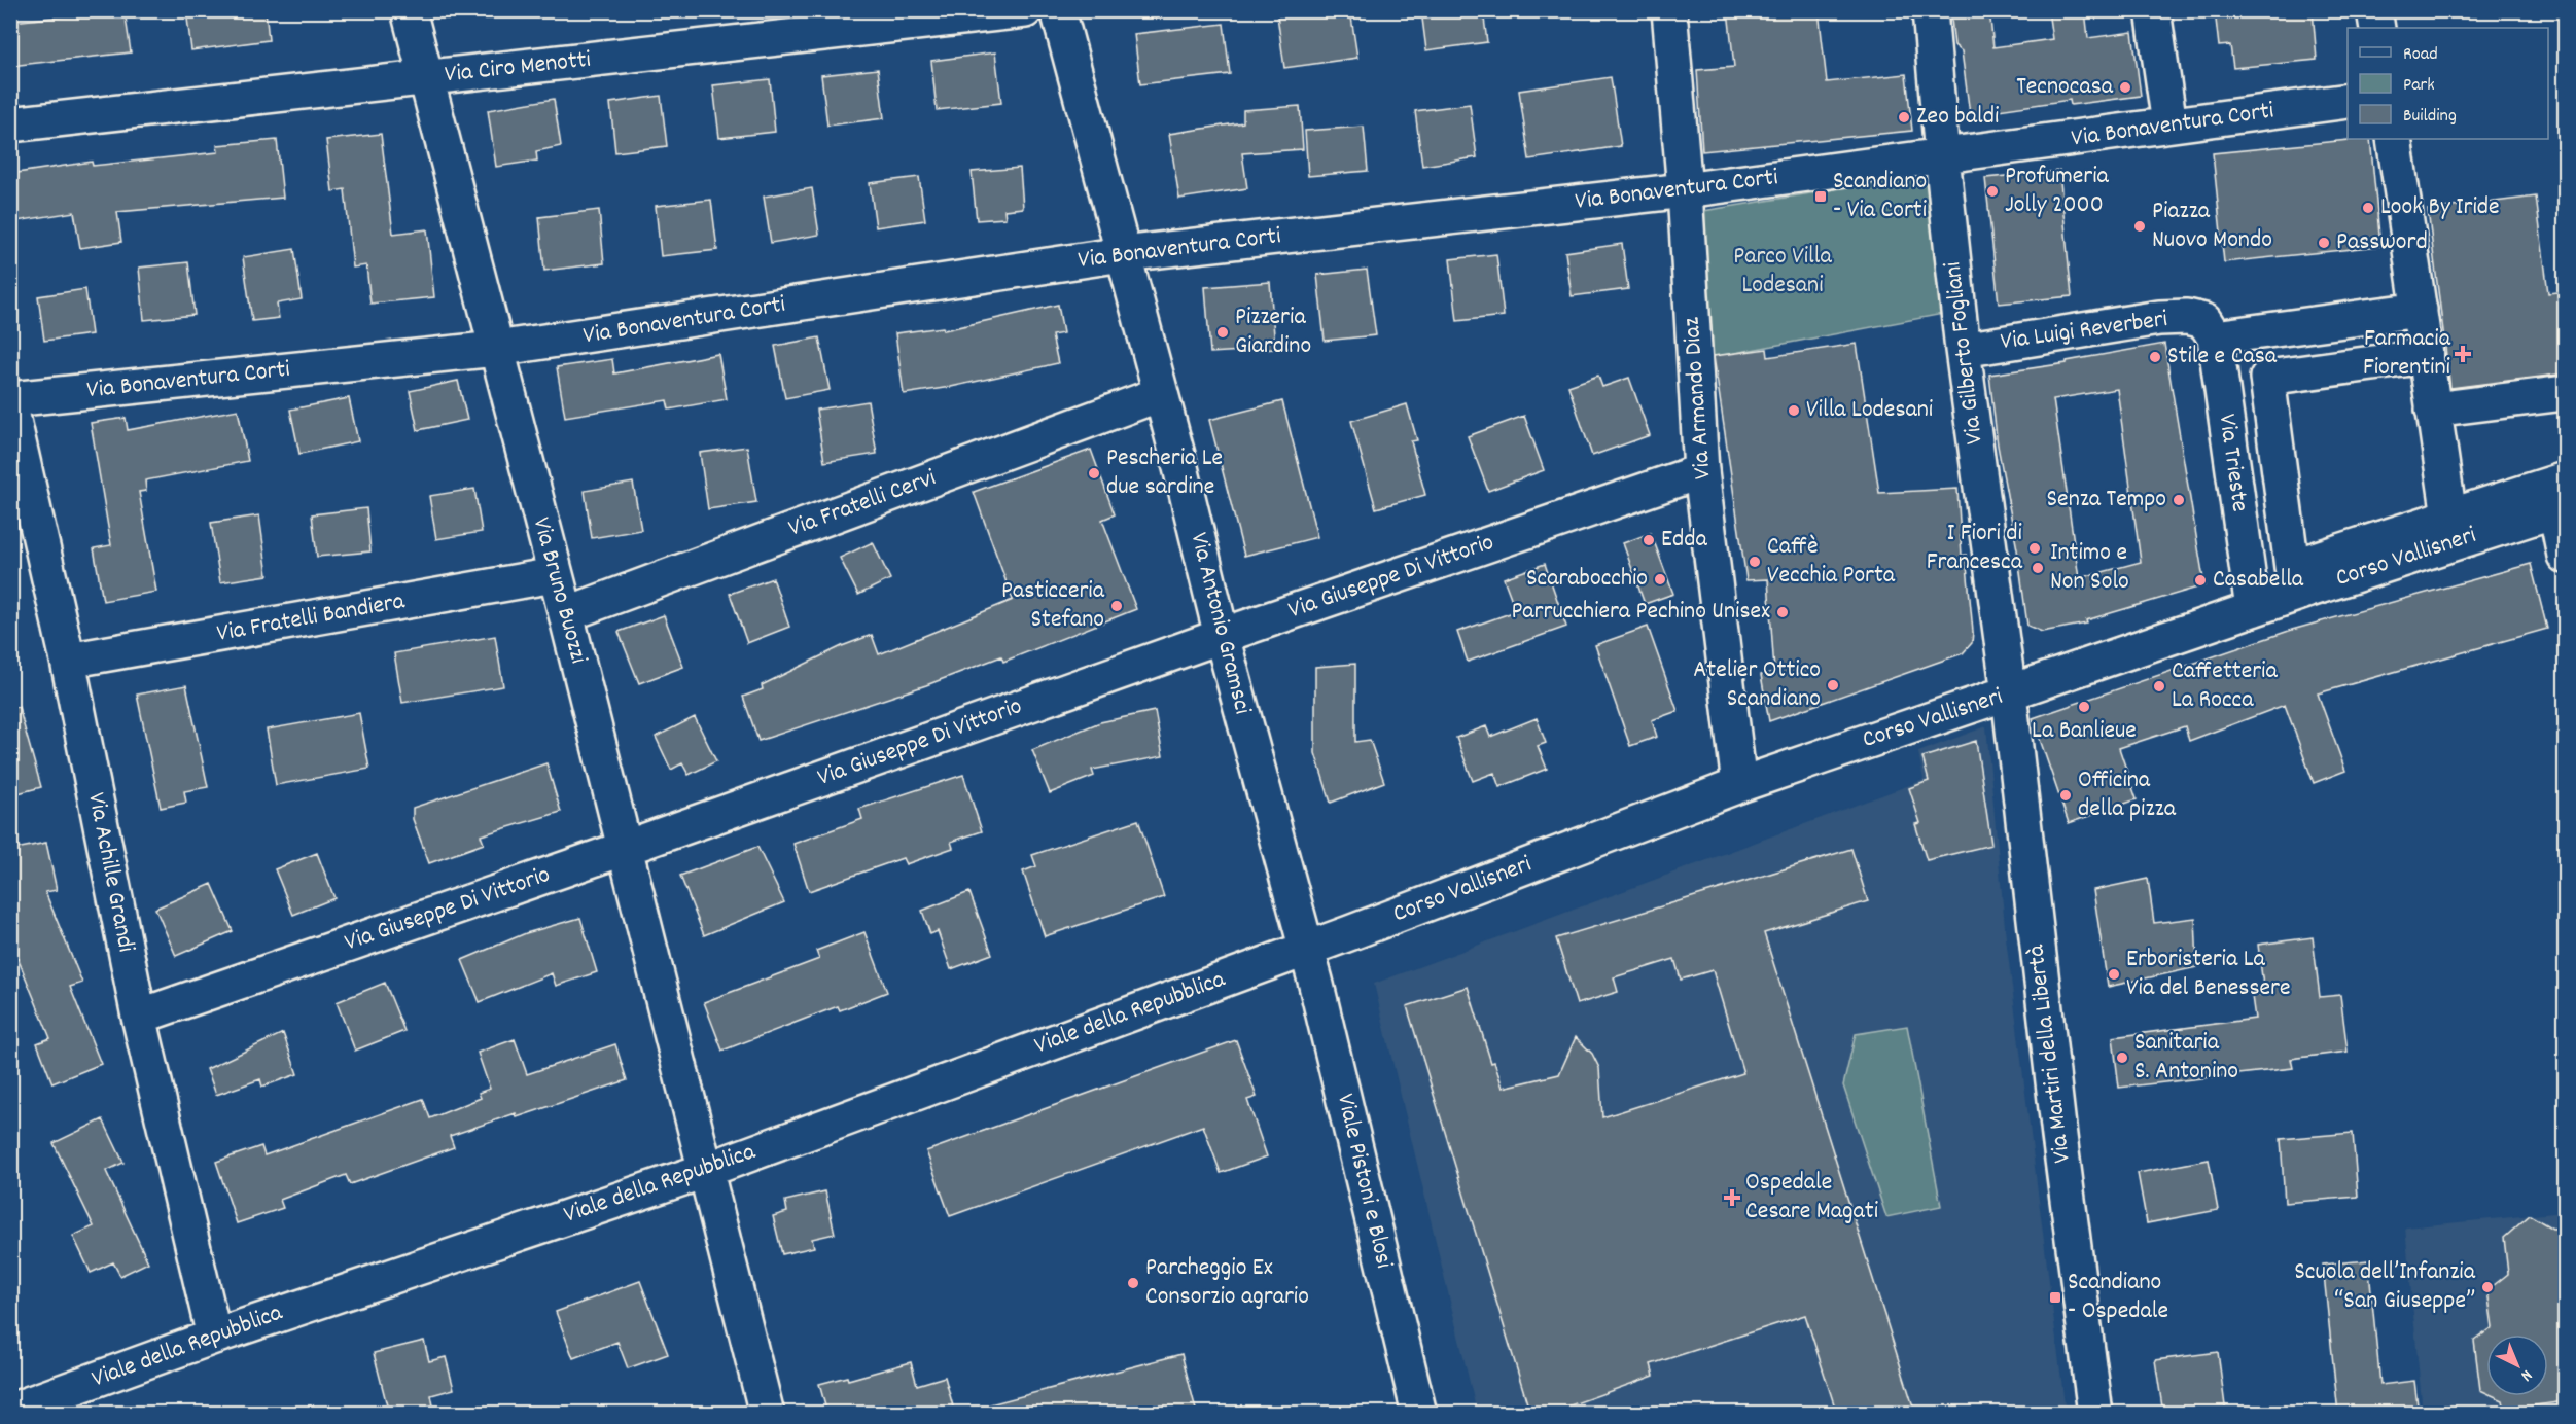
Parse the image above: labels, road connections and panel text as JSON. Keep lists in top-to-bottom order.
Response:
{
  "streets": {
    "street": [
      "Via Ciro Menotti",
      "Via Bonaventura Corti",
      "Via Luigi Reverberi",
      "Via Gilberto Fogliani",
      "Via Armando Diaz",
      "Via Trieste",
      "Via Fratelli Cervi",
      "Corso Vallisneri",
      "Via Giuseppe Di Vittorio",
      "Via Bruno Buozzi",
      "Via Fratelli Bandiera",
      "Via Antonio Gramsci",
      "Via Achille Grandi",
      "Viale della Repubblica",
      "Via Martiri della Libertà",
      "Viale Pistoni e Blosi"
    ]
  },
  "crossings": [
    ["Via Ciro Menotti", "Via Bruno Buozzi"],
    ["Via Bonaventura Corti", "Via Gilberto Fogliani"],
    ["Via Bonaventura Corti", "Via Armando Diaz"],
    ["Via Bonaventura Corti", "Via Bruno Buozzi"],
    ["Via Bonaventura Corti", "Via Antonio Gramsci"],
    ["Via Luigi Reverberi", "Via Gilberto Fogliani"],
    ["Via Luigi Reverberi", "Via Trieste"],
    ["Via Gilberto Fogliani", "Corso Vallisneri"],
    ["Via Gilberto Fogliani", "Via Martiri della Libertà"],
    ["Via Armando Diaz", "Corso Vallisneri"],
    ["Via Armando Diaz", "Via Giuseppe Di Vittorio"],
    ["Via Trieste", "Corso Vallisneri"],
    ["Via Fratelli Cervi", "Via Bruno Buozzi"],
    ["Via Fratelli Cervi", "Via Antonio Gramsci"],
    ["Corso Vallisneri", "Via Antonio Gramsci"],
    ["Corso Vallisneri", "Viale della Repubblica"],
    ["Corso Vallisneri", "Via Martiri della Libertà"],
    ["Corso Vallisneri", "Viale Pistoni e Blosi"],
    ["Via Giuseppe Di Vittorio", "Via Bruno Buozzi"],
    ["Via Giuseppe Di Vittorio", "Via Antonio Gramsci"],
    ["Via Giuseppe Di Vittorio", "Via Achille Grandi"],
    ["Via Bruno Buozzi", "Via Fratelli Bandiera"],
    ["Via Bruno Buozzi", "Viale della Repubblica"],
    ["Via Fratelli Bandiera", "Via Achille Grandi"],
    ["Via Antonio Gramsci", "Viale della Repubblica"],
    ["Via Antonio Gramsci", "Viale Pistoni e Blosi"],
    ["Via Achille Grandi", "Viale della Repubblica"],
    ["Viale della Repubblica", "Viale Pistoni e Blosi"]
  ],
  "parks": ["Parco Villa Lodesani"],
  "places": {
    "other": [
      "Tecnocasa",
      "Zeo baldi",
      "Profumeria Jolly 2000",
      "Look By Iride",
      "Piazza Nuovo Mondo",
      "Password",
      "Pizzeria Giardino",
      "Stile e Casa",
      "Villa Lodesani",
      "Pescheria Le due sardine",
      "Senza Tempo",
      "Edda",
      "I Fiori di Francesca",
      "Caffè Vecchia Porta",
      "Intimo e Non Solo",
      "Scarabocchio",
      "Casabella",
      "Pasticceria Stefano",
      "Parrucchiera Pechino Unisex",
      "Atelier Ottico Scandiano",
      "Caffetteria La Rocca",
      "La Banlieue",
      "Officina della pizza",
      "Erboristeria La Via del Benessere",
      "Sanitaria S. Antonino",
      "Parcheggio Ex Consorzio agrario",
      "Scuola dell’Infanzia “San Giuseppe”"
    ],
    "transit": ["Scandiano - Via Corti", "Scandiano - Ospedale"],
    "health": ["Farmacia Fiorentini", "Ospedale Cesare Magati"]
  },
  "legend": ["Road", "Park", "Building"],
  "north": "bottom right"
}
